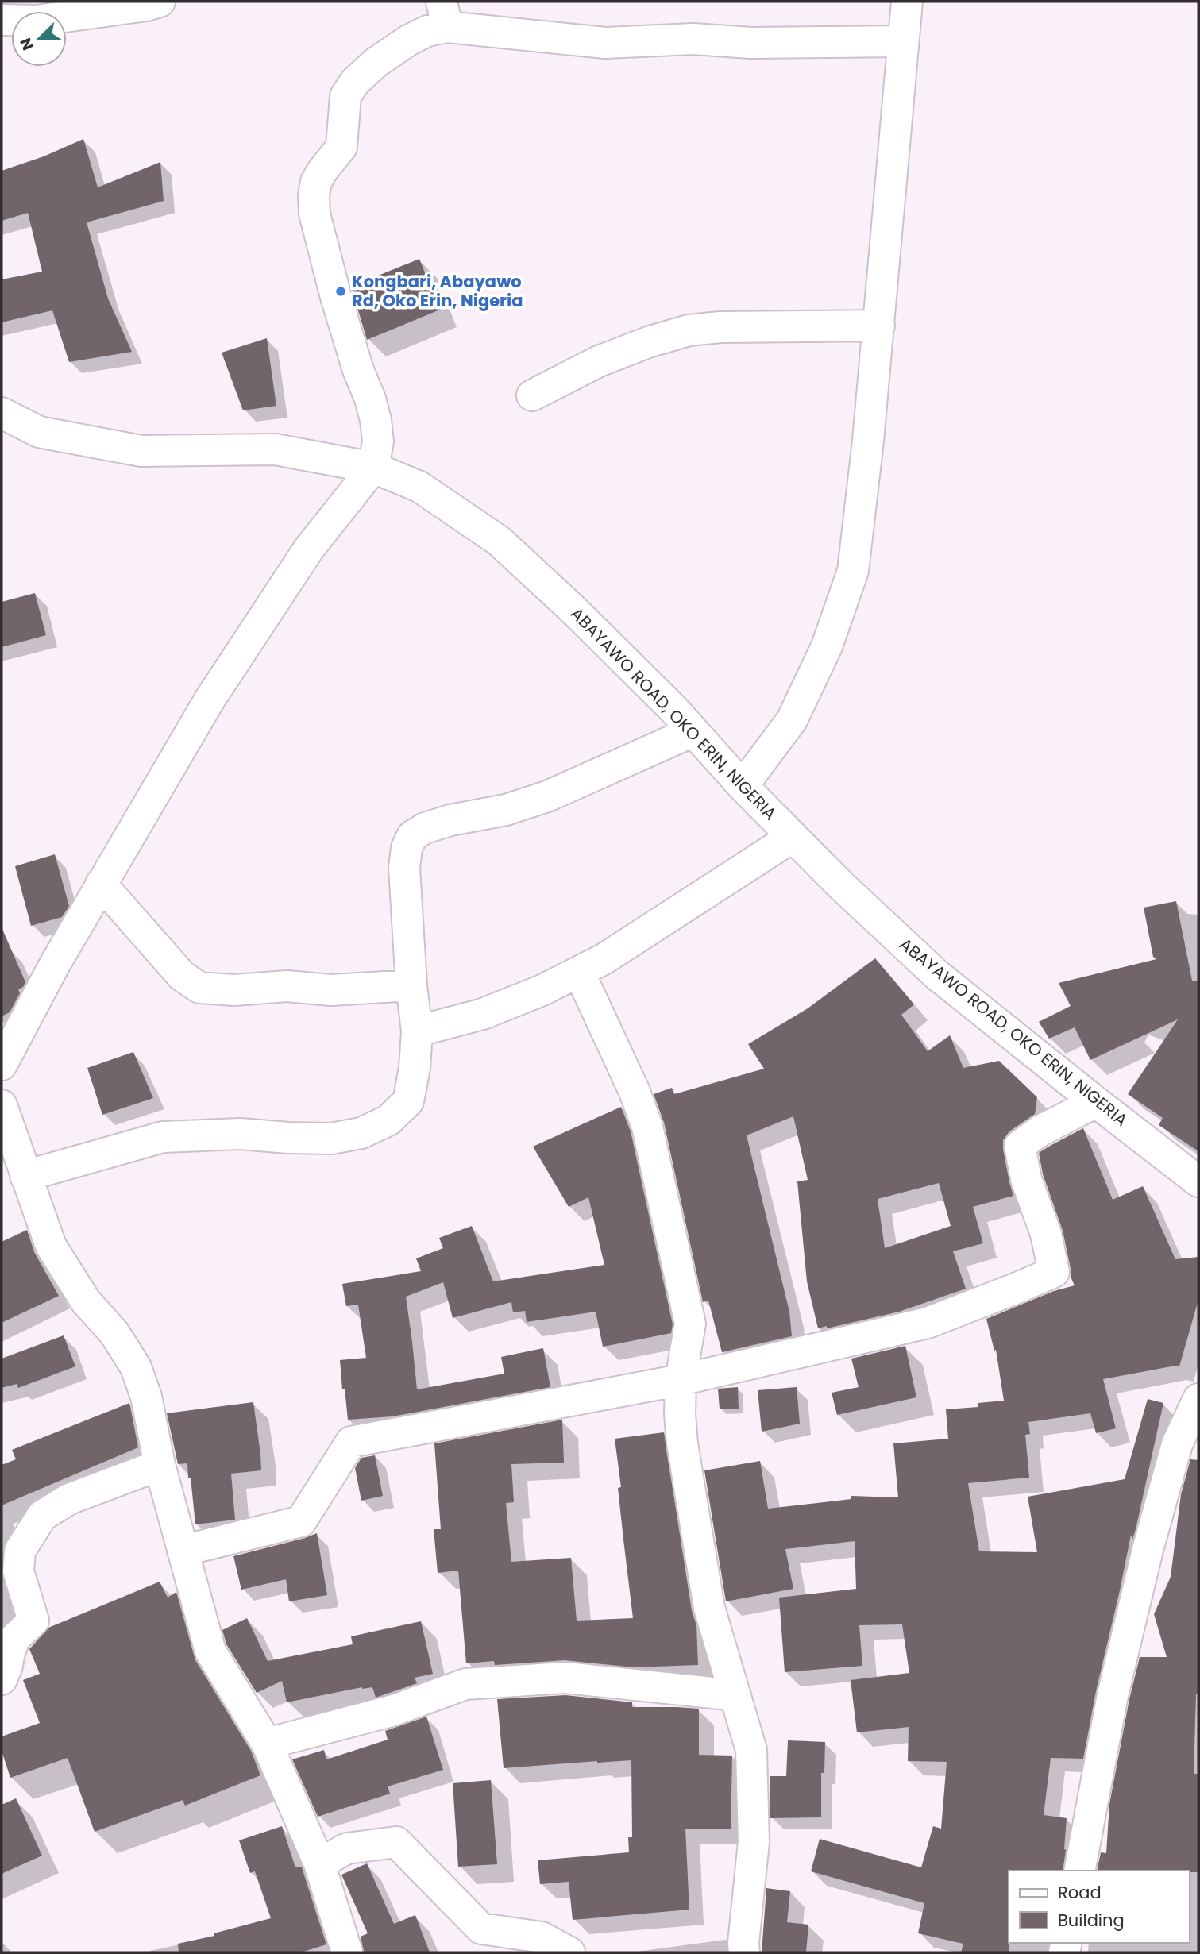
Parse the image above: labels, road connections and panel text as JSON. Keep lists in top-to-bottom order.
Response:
{
  "streets": {
    "street": ["ABAYAWO ROAD, OKO ERIN, NIGERIA"]
  },
  "places": ["Kongbari, Abayawo Rd, Oko Erin, Nigeria"],
  "legend": ["Road", "Building"],
  "north": "bottom left"
}
